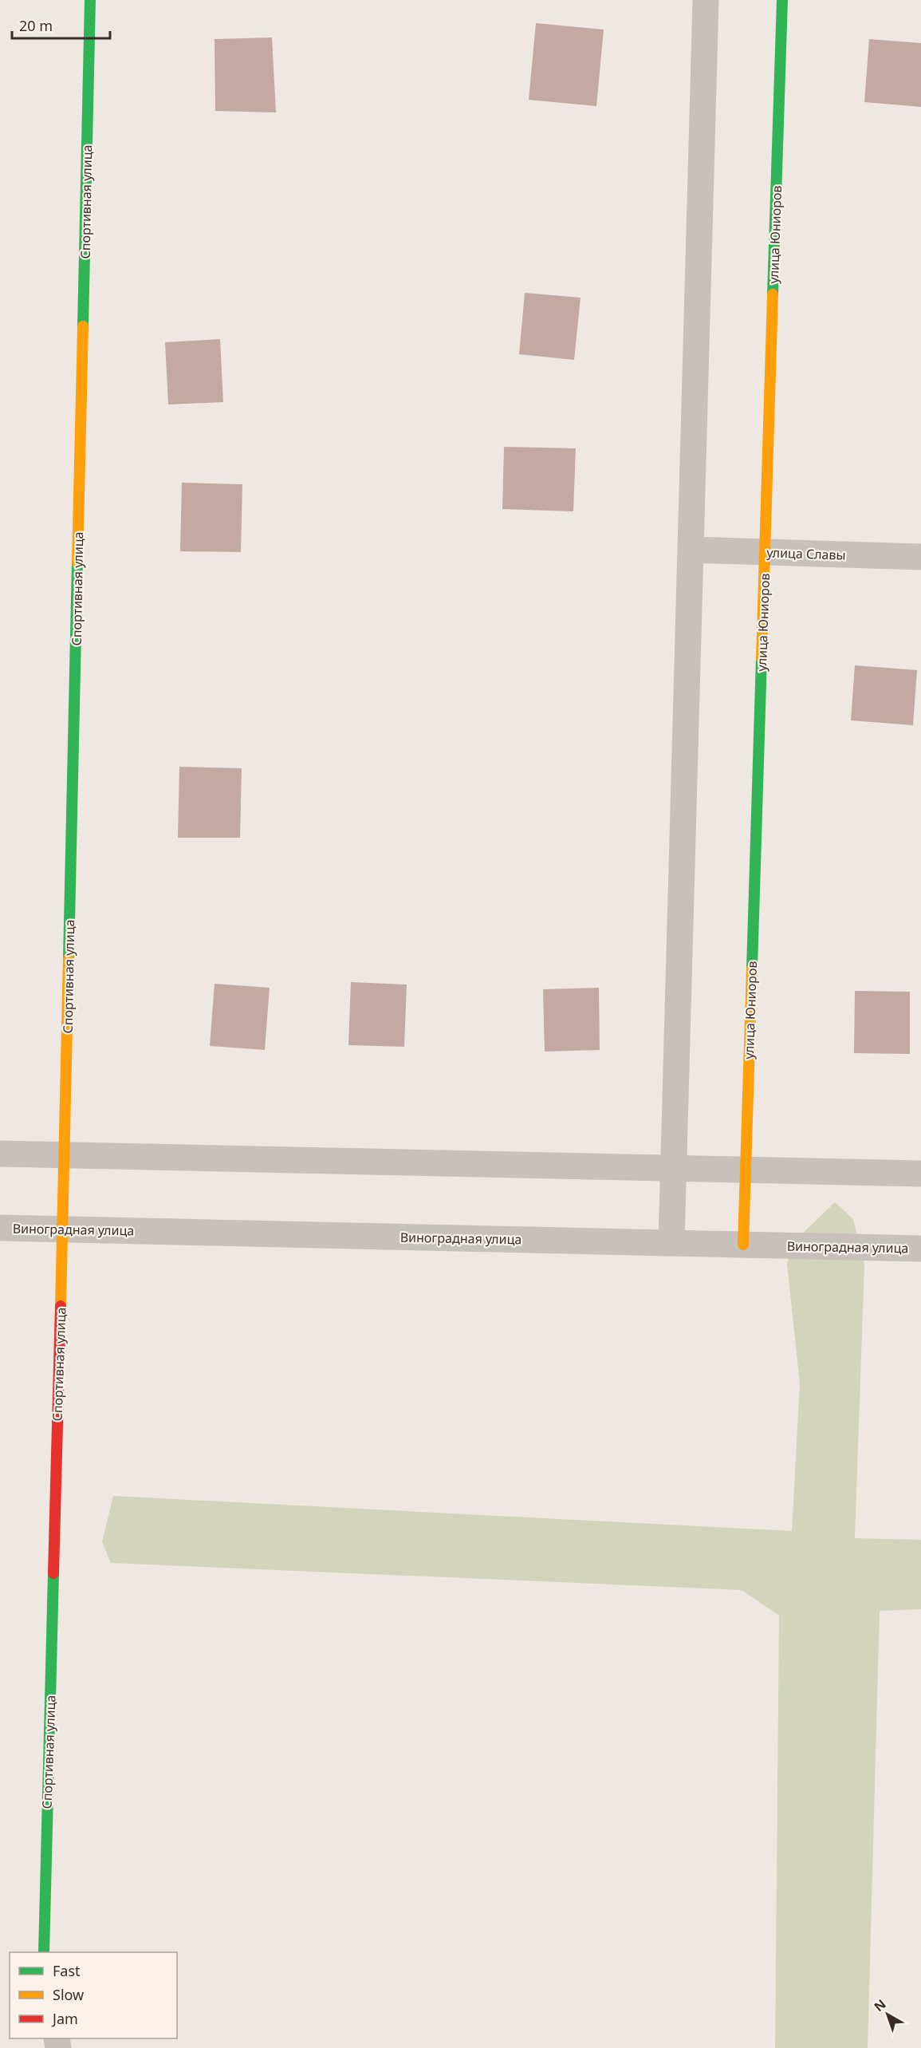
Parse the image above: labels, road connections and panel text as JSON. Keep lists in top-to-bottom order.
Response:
{
  "streets": {
    "street": [
      "Спортивная улица",
      "улица Юниоров",
      "улица Славы",
      "Виноградная улица"
    ]
  },
  "crossings": [
    ["Спортивная улица", "Виноградная улица"],
    ["улица Юниоров", "улица Славы"],
    ["улица Юниоров", "Виноградная улица"]
  ],
  "legend": ["Fast", "Slow", "Jam"],
  "scale_bar": "20 m",
  "north": "top left"
}
